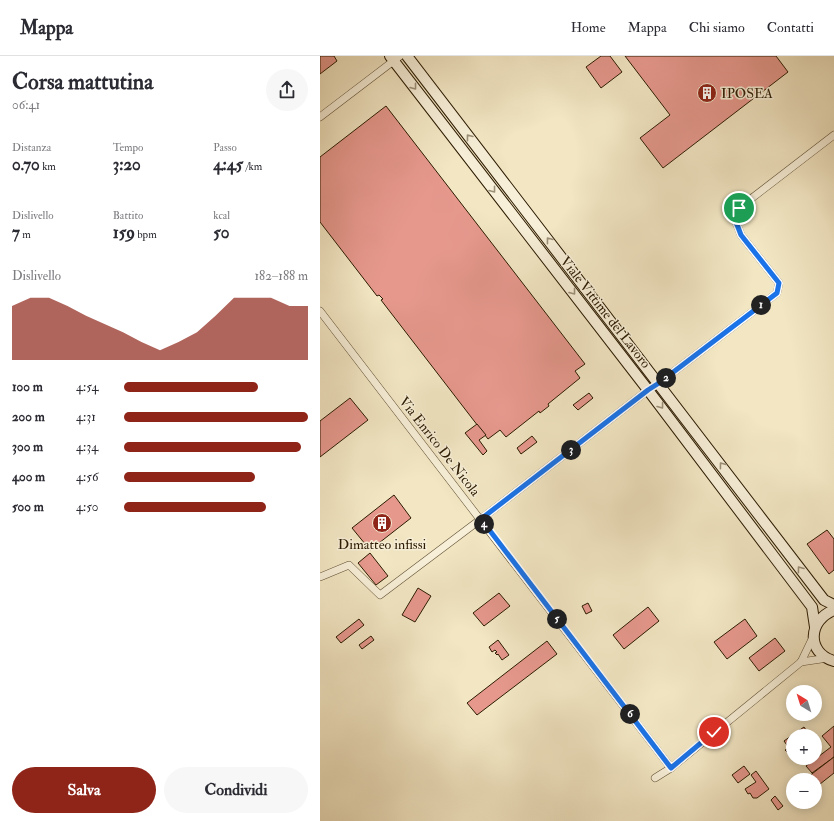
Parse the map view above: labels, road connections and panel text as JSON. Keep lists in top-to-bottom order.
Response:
{
  "streets": {
    "street": ["Viale Vittime del Lavoro", "Via Enrico De Nicola"]
  },
  "places": {
    "building": ["IPOSEA", "Dimatteo infissi"]
  },
  "north": "top left",
  "page": {
    "header": "Mappa",
    "nav": [
      "Home",
      "Mappa",
      "Chi siamo",
      "Contatti"
    ],
    "heading": ["Corsa mattutina", "06:41"],
    "stats": [
      ["Distanza", "0.70 km"],
      ["Tempo", "3:20"],
      ["Passo", "4:45 /km"],
      ["Dislivello", "7 m"],
      ["Battito", "159 bpm"],
      ["kcal", "50"]
    ],
    "chart": ["Dislivello", "182–188 m"],
    "pins": [
      "1",
      "2",
      "3",
      "4",
      "5",
      "6"
    ],
    "list": [
      {
        "name": "100 m",
        "note": "4:54"
      },
      {
        "name": "200 m",
        "note": "4:31"
      },
      {
        "name": "300 m",
        "note": "4:34"
      },
      {
        "name": "400 m",
        "note": "4:56"
      },
      {
        "name": "500 m",
        "note": "4:50"
      }
    ],
    "map_buttons": ["+", "−"],
    "buttons": ["Salva", "Condividi"]
  }
}
